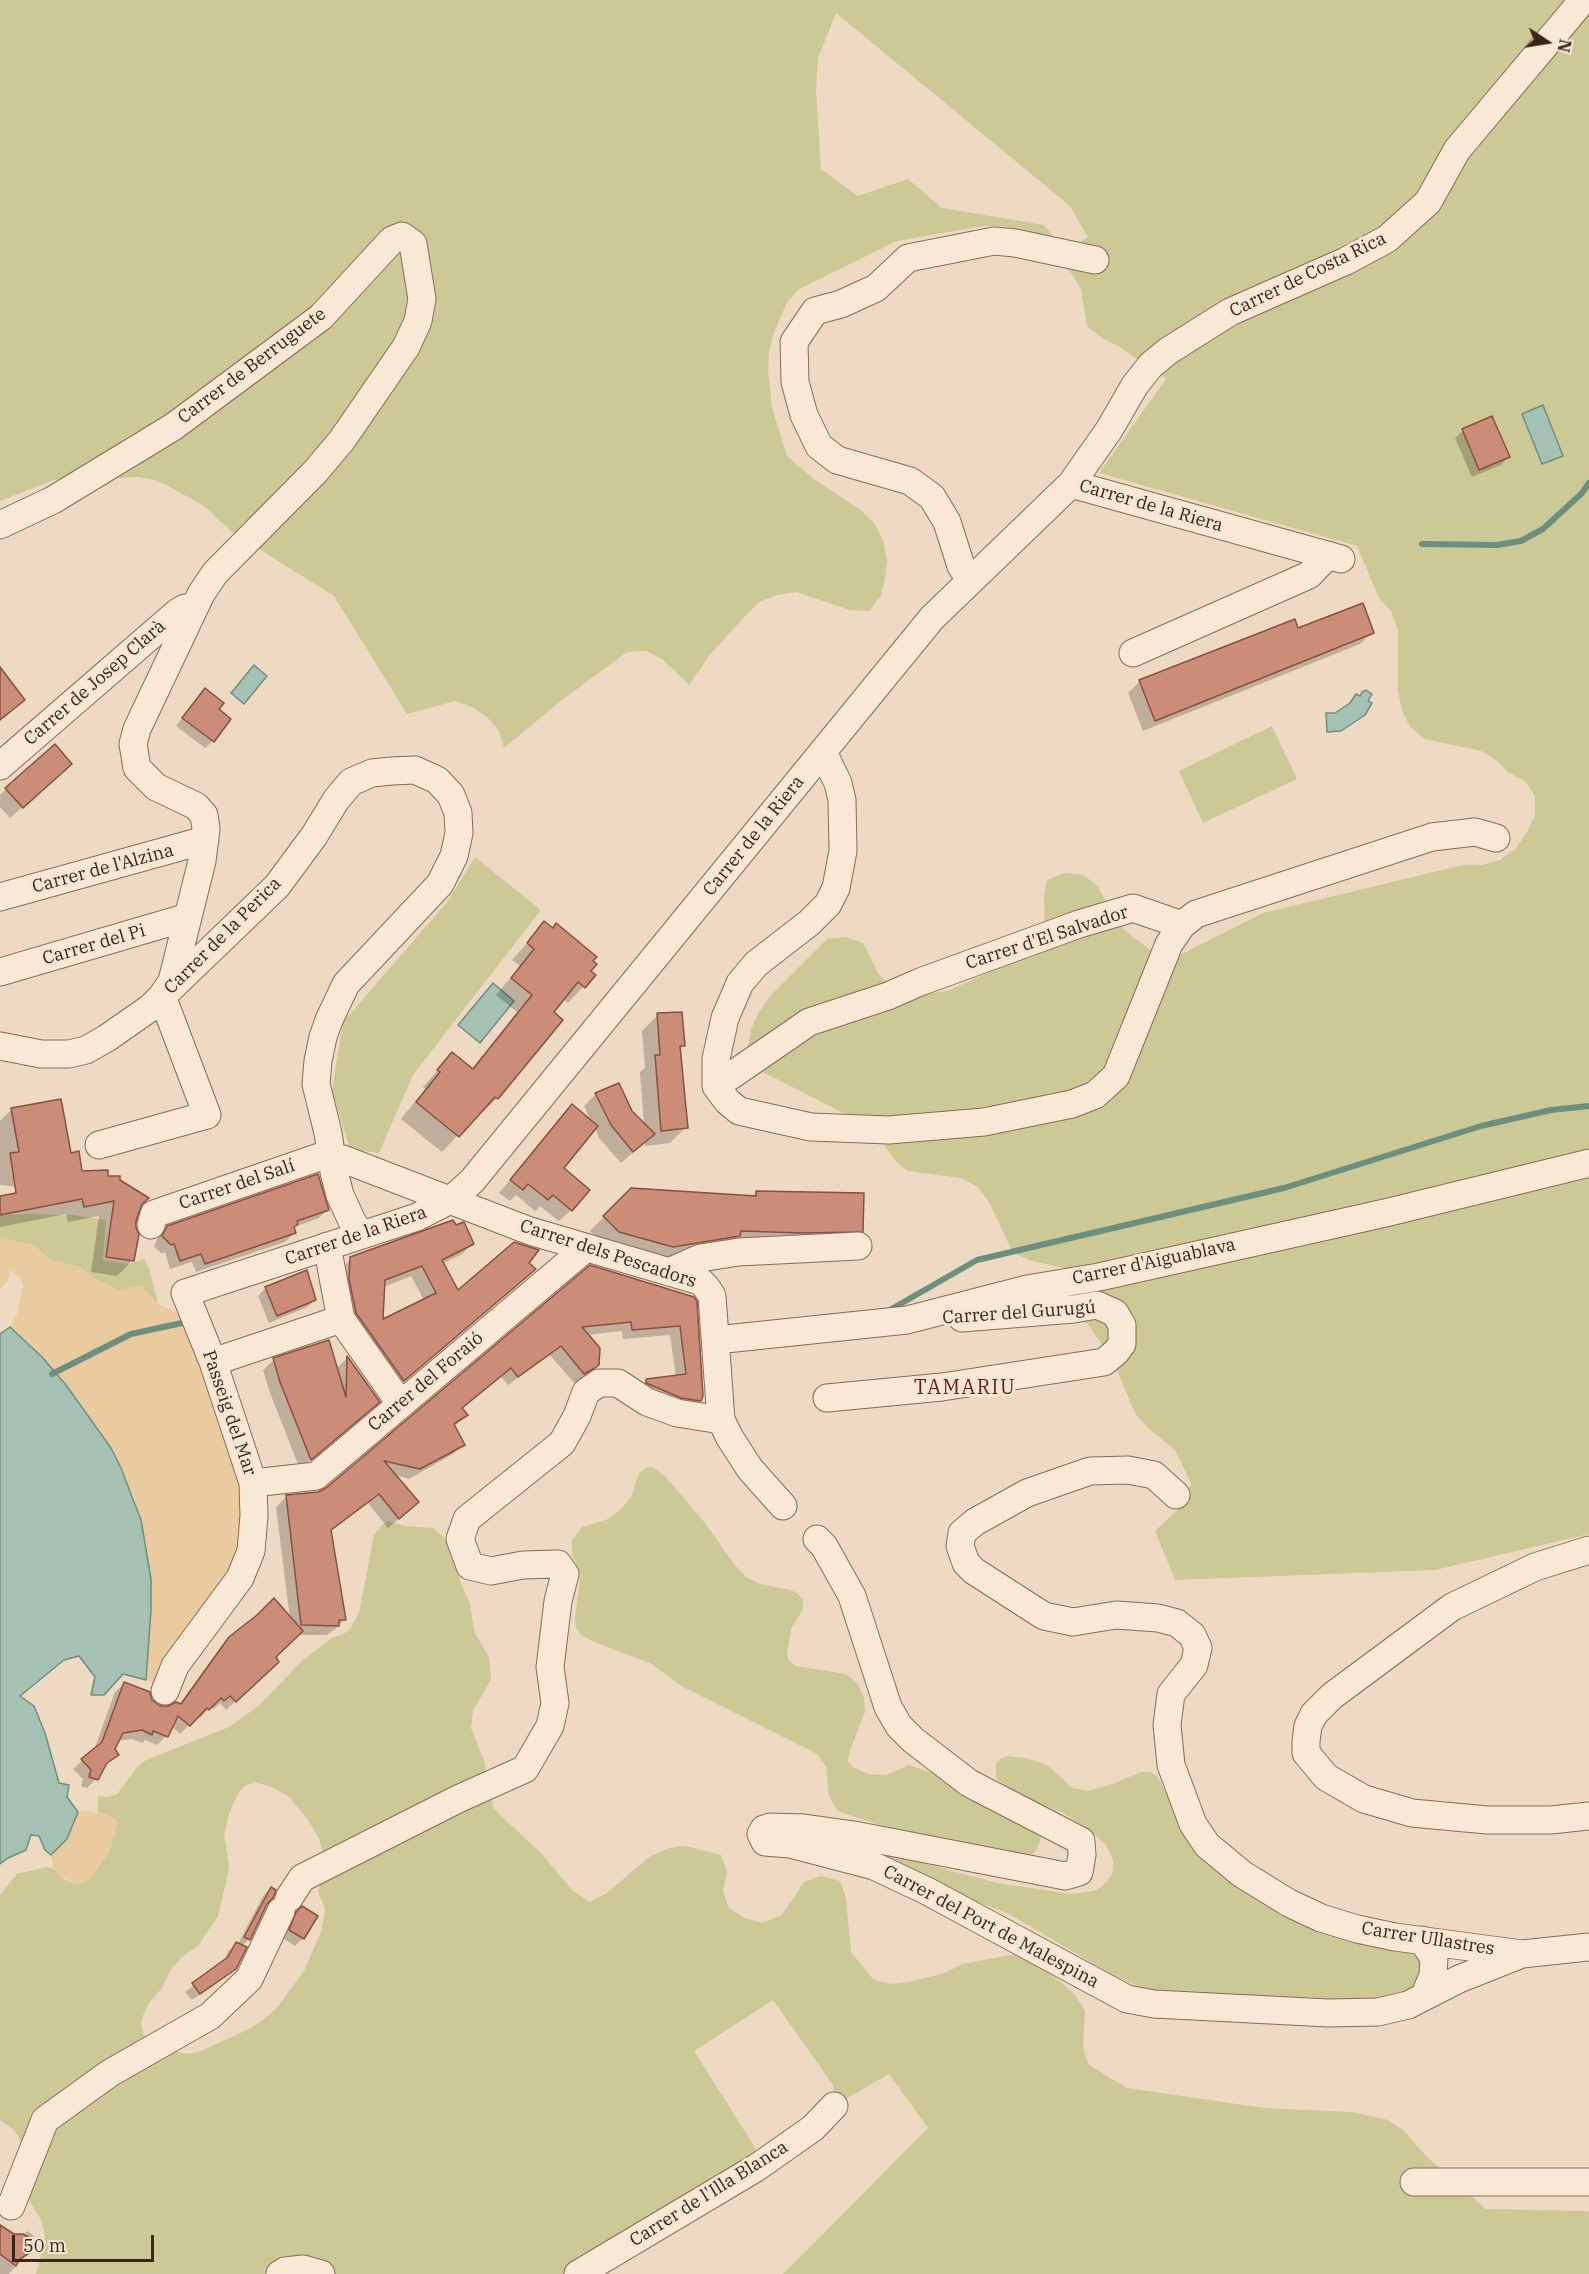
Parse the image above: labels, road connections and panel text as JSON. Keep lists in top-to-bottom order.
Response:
{
  "streets": {
    "street": [
      "Carrer de Costa Rica",
      "Carrer de Berruguete",
      "Carrer de la Riera",
      "Carrer de Josep Clarà",
      "Carrer de l'Alzina",
      "Carrer de la Perica",
      "Carrer d'El Salvador",
      "Carrer del Pi",
      "Carrer del Salí",
      "Carrer dels Pescadors",
      "Carrer d'Aiguablava",
      "Carrer del Gurugú",
      "Carrer del Foraió",
      "Passeig del Mar",
      "Carrer del Port de Malespina",
      "Carrer Ullastres",
      "Carrer de l'Illa Blanca"
    ]
  },
  "crossings": [
    ["Carrer de Costa Rica", "Carrer de la Riera"],
    ["Carrer de Berruguete", "Carrer de Josep Clarà"],
    ["Carrer de la Riera", "Carrer de la Perica"],
    ["Carrer de la Riera", "Carrer dels Pescadors"],
    ["Carrer de la Riera", "Passeig del Mar"],
    ["Carrer de la Perica", "Carrer del Salí"],
    ["Carrer de la Perica", "Carrer dels Pescadors"],
    ["Carrer del Salí", "Carrer dels Pescadors"],
    ["Carrer dels Pescadors", "Carrer d'Aiguablava"],
    ["Carrer dels Pescadors", "Carrer del Foraió"],
    ["Carrer d'Aiguablava", "Carrer del Gurugú"],
    ["Carrer del Foraió", "Passeig del Mar"],
    ["Carrer del Port de Malespina", "Carrer Ullastres"]
  ],
  "districts": ["TAMARIU"],
  "scale_bar": "50 m",
  "north": "right"
}
